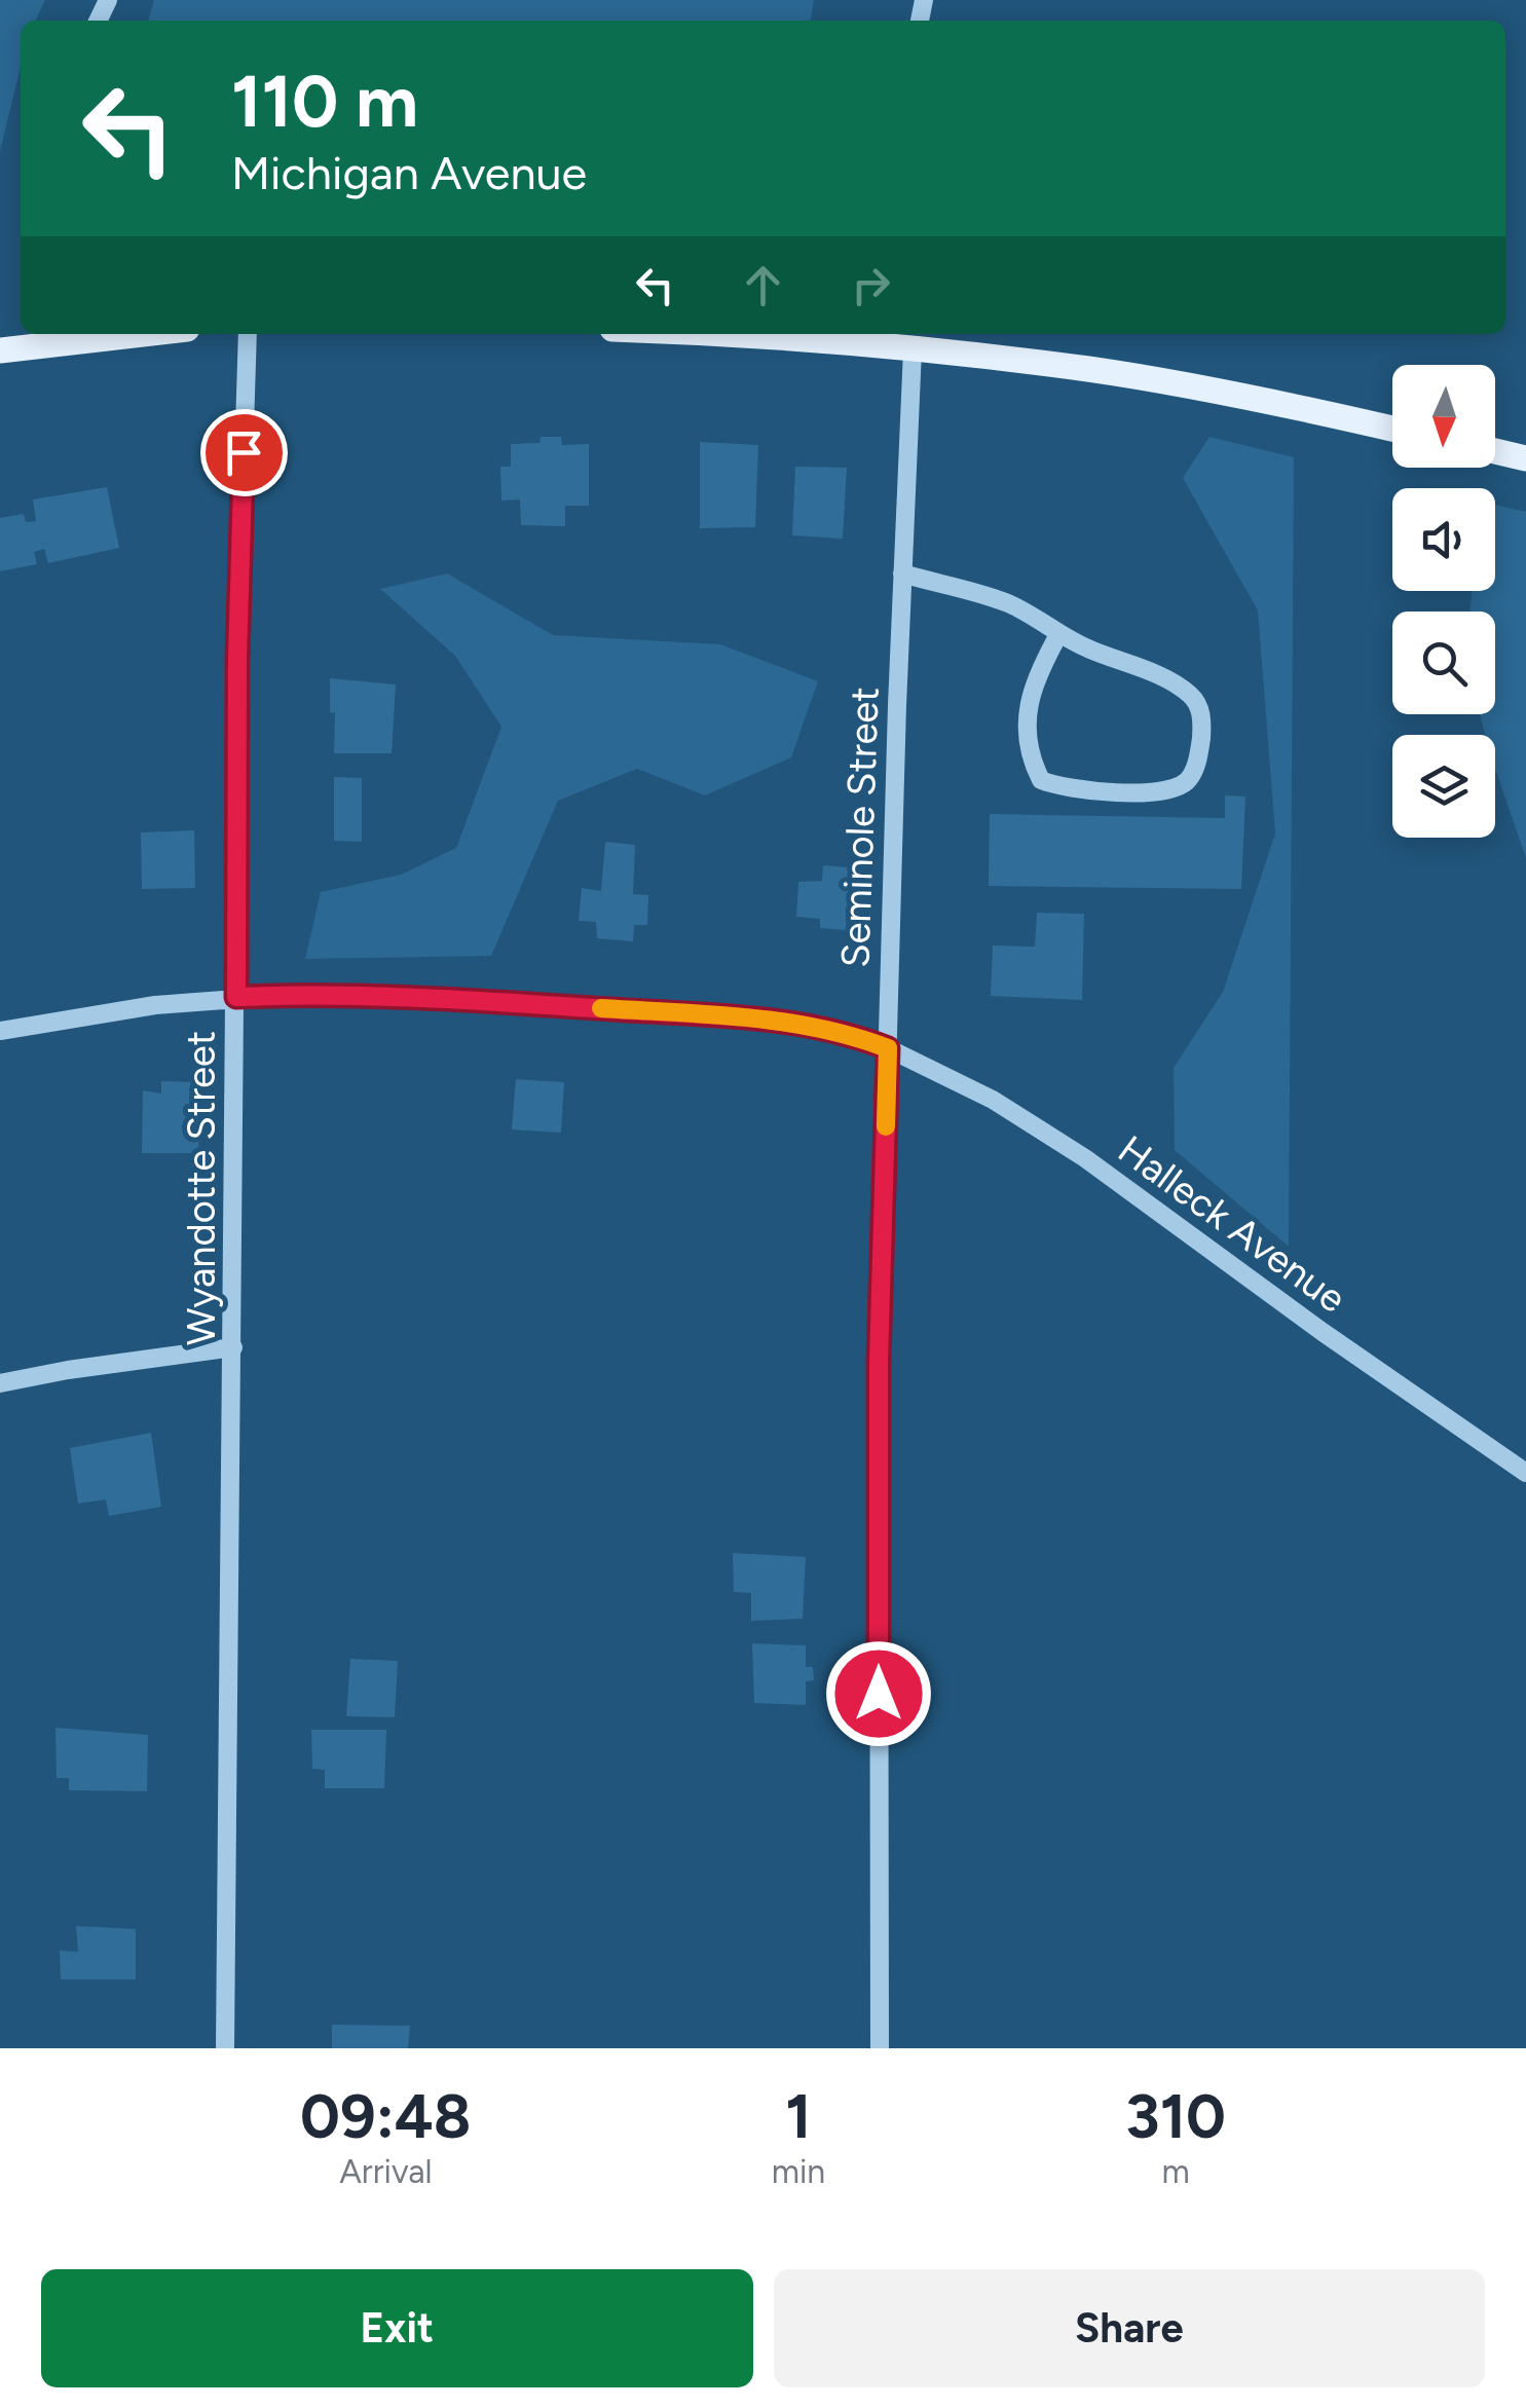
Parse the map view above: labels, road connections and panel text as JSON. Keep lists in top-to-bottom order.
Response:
{
  "streets": {
    "street": ["Seminole Street", "Wyandotte Street", "Halleck Avenue"]
  },
  "crossings": [
    ["Seminole Street", "Halleck Avenue"],
    ["Wyandotte Street", "Halleck Avenue"]
  ],
  "north": "bottom",
  "page": {
    "turn": ["110 m", "Michigan Avenue"],
    "eta": [
      "09:48",
      "Arrival",
      "1",
      "min",
      "310",
      "m"
    ],
    "buttons": ["Exit", "Share"]
  }
}
